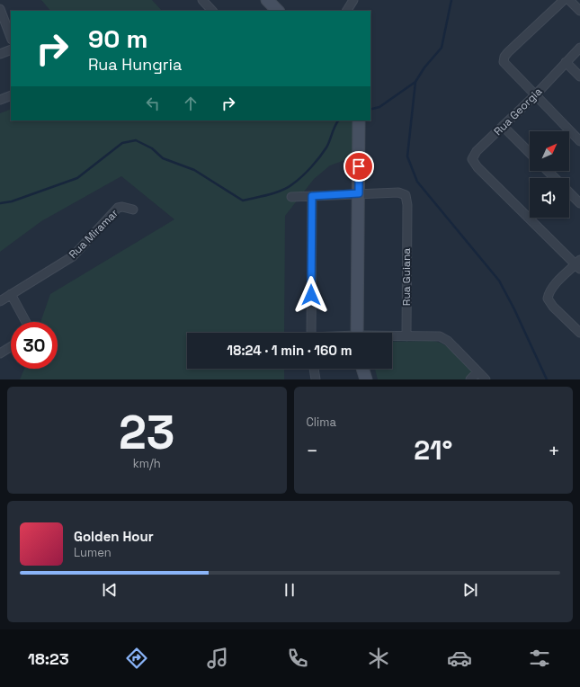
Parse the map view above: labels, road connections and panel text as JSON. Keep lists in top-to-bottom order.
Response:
{
  "streets": {
    "street": ["Rua Georgia", "Rua Miramar", "Rua Guiana"]
  },
  "north": "top right",
  "page": {
    "turn": ["90 m", "Rua Hungria"],
    "limit": "30",
    "trip": "18:24 · 1 min · 160 m",
    "tile": [
      ["23", "km/h"],
      "Clima"
    ],
    "heat": ["−", "21°", "+"],
    "song": ["Golden Hour", "Lumen"],
    "tabs": "18:23"
  }
}
